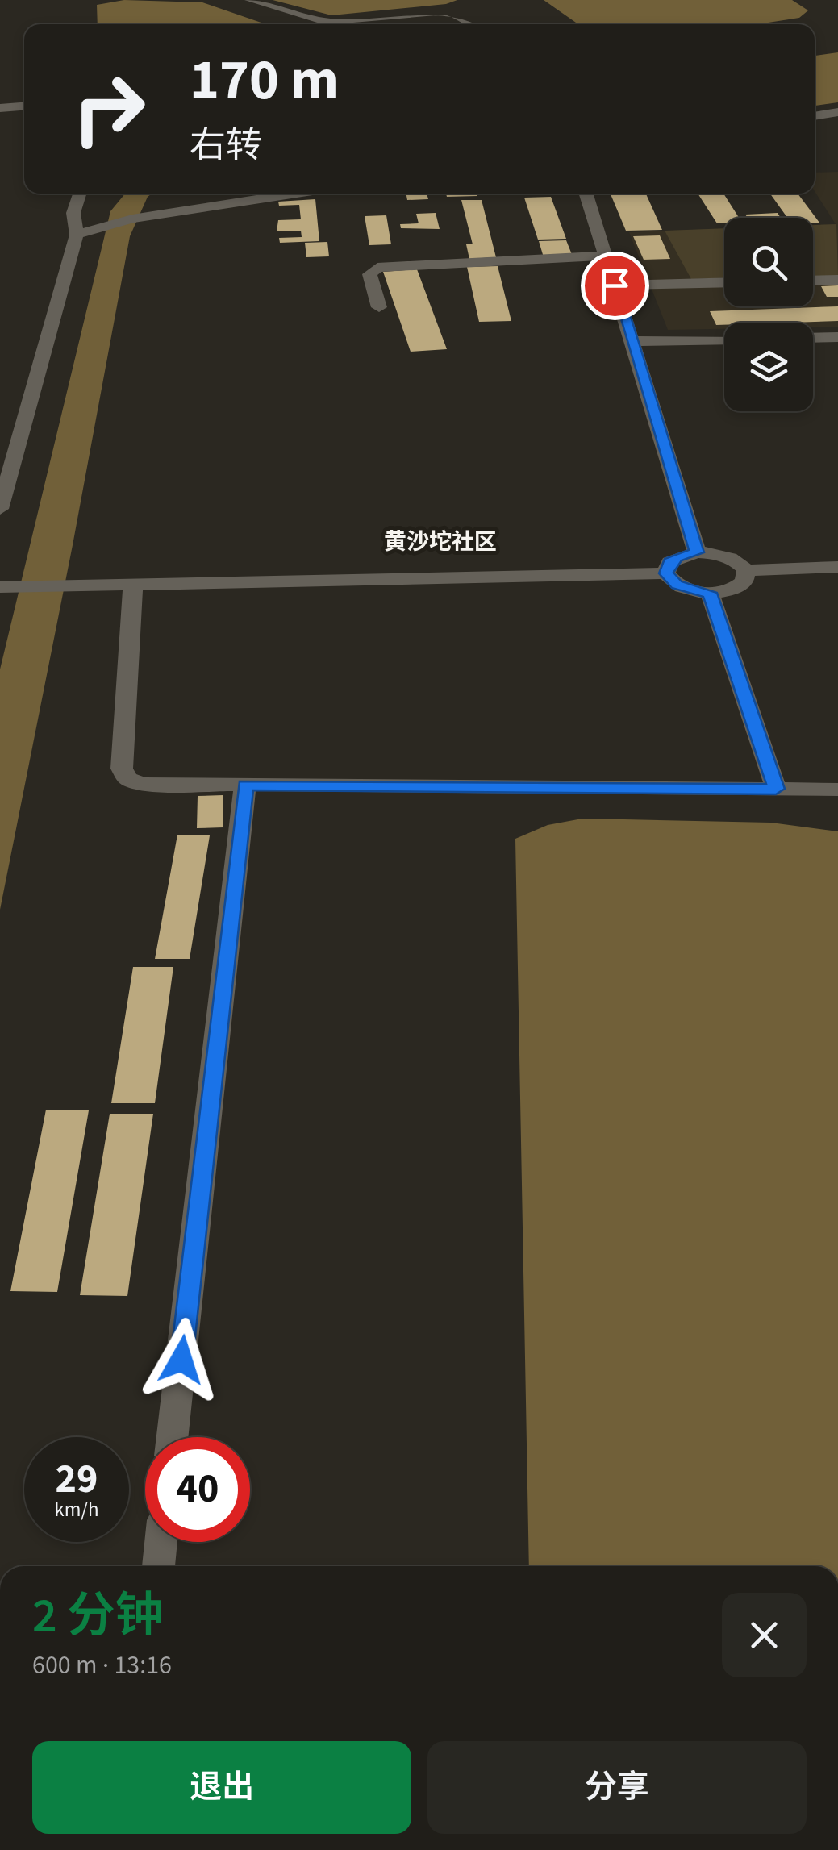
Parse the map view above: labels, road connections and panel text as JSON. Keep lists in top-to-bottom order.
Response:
{
  "districts": ["黄沙坨社区"],
  "page": {
    "turn": ["170 m", "右转"],
    "speed": "29 km/h",
    "limit": "40",
    "heading": ["2 分钟", "600 m · 13:16"],
    "buttons": ["退出", "分享"]
  }
}
